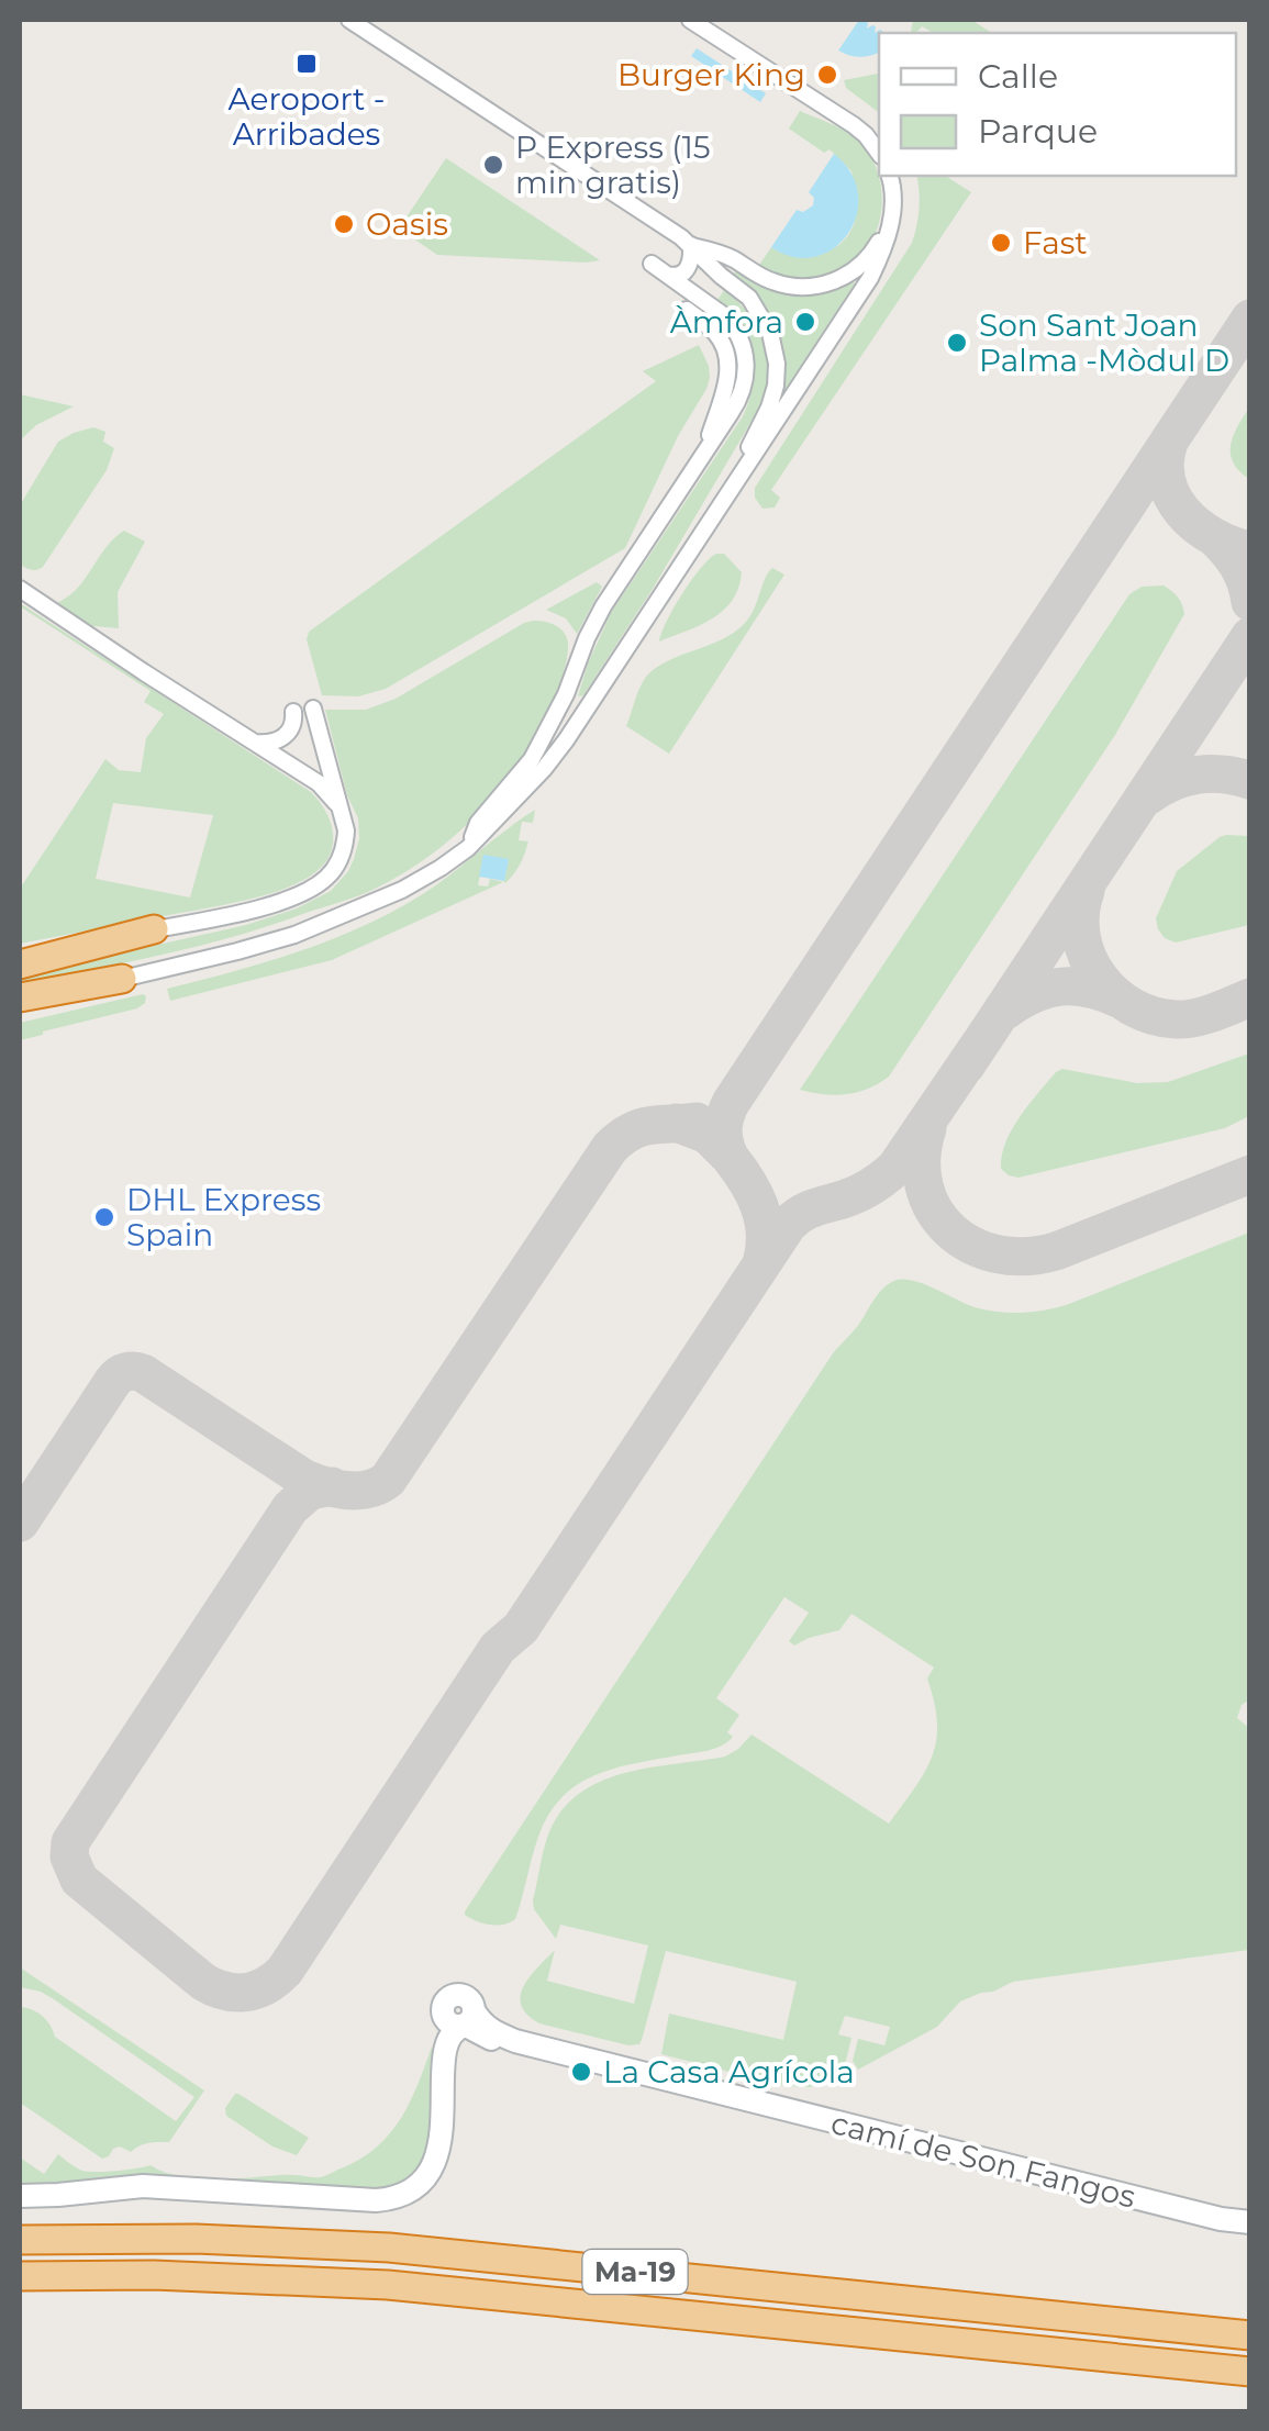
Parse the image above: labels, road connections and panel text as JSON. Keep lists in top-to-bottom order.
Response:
{
  "streets": {
    "highway": ["Ma-19"],
    "street": ["camí de Son Fangos"]
  },
  "places": {
    "transit": ["Aeroport - Arribades"],
    "other": [
      "Burger King",
      "P Express (15 min gratis)",
      "Oasis",
      "Fast",
      "Àmfora",
      "Son Sant Joan Palma -Mòdul D",
      "DHL Express Spain",
      "La Casa Agrícola"
    ]
  },
  "legend": ["Calle", "Parque"]
}
